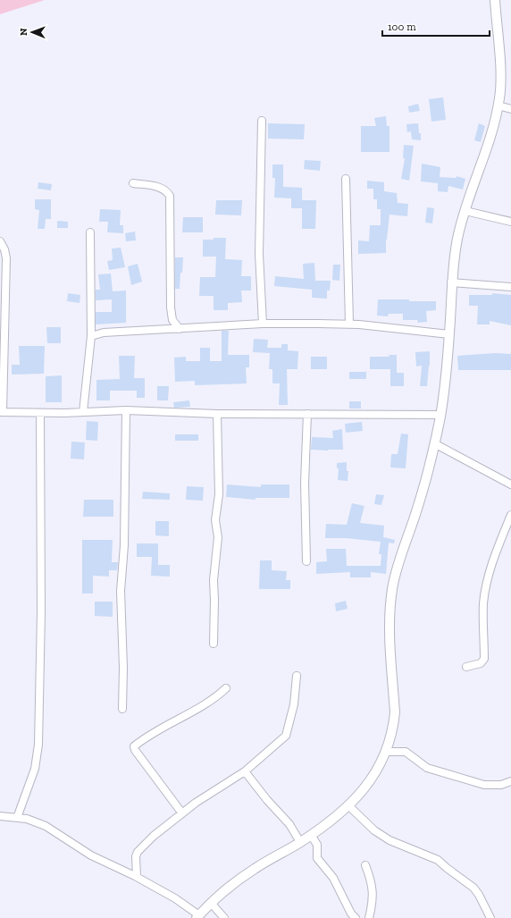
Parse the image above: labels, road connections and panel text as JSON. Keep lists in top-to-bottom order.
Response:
{
  "scale_bar": "100 m",
  "north": "left"
}
